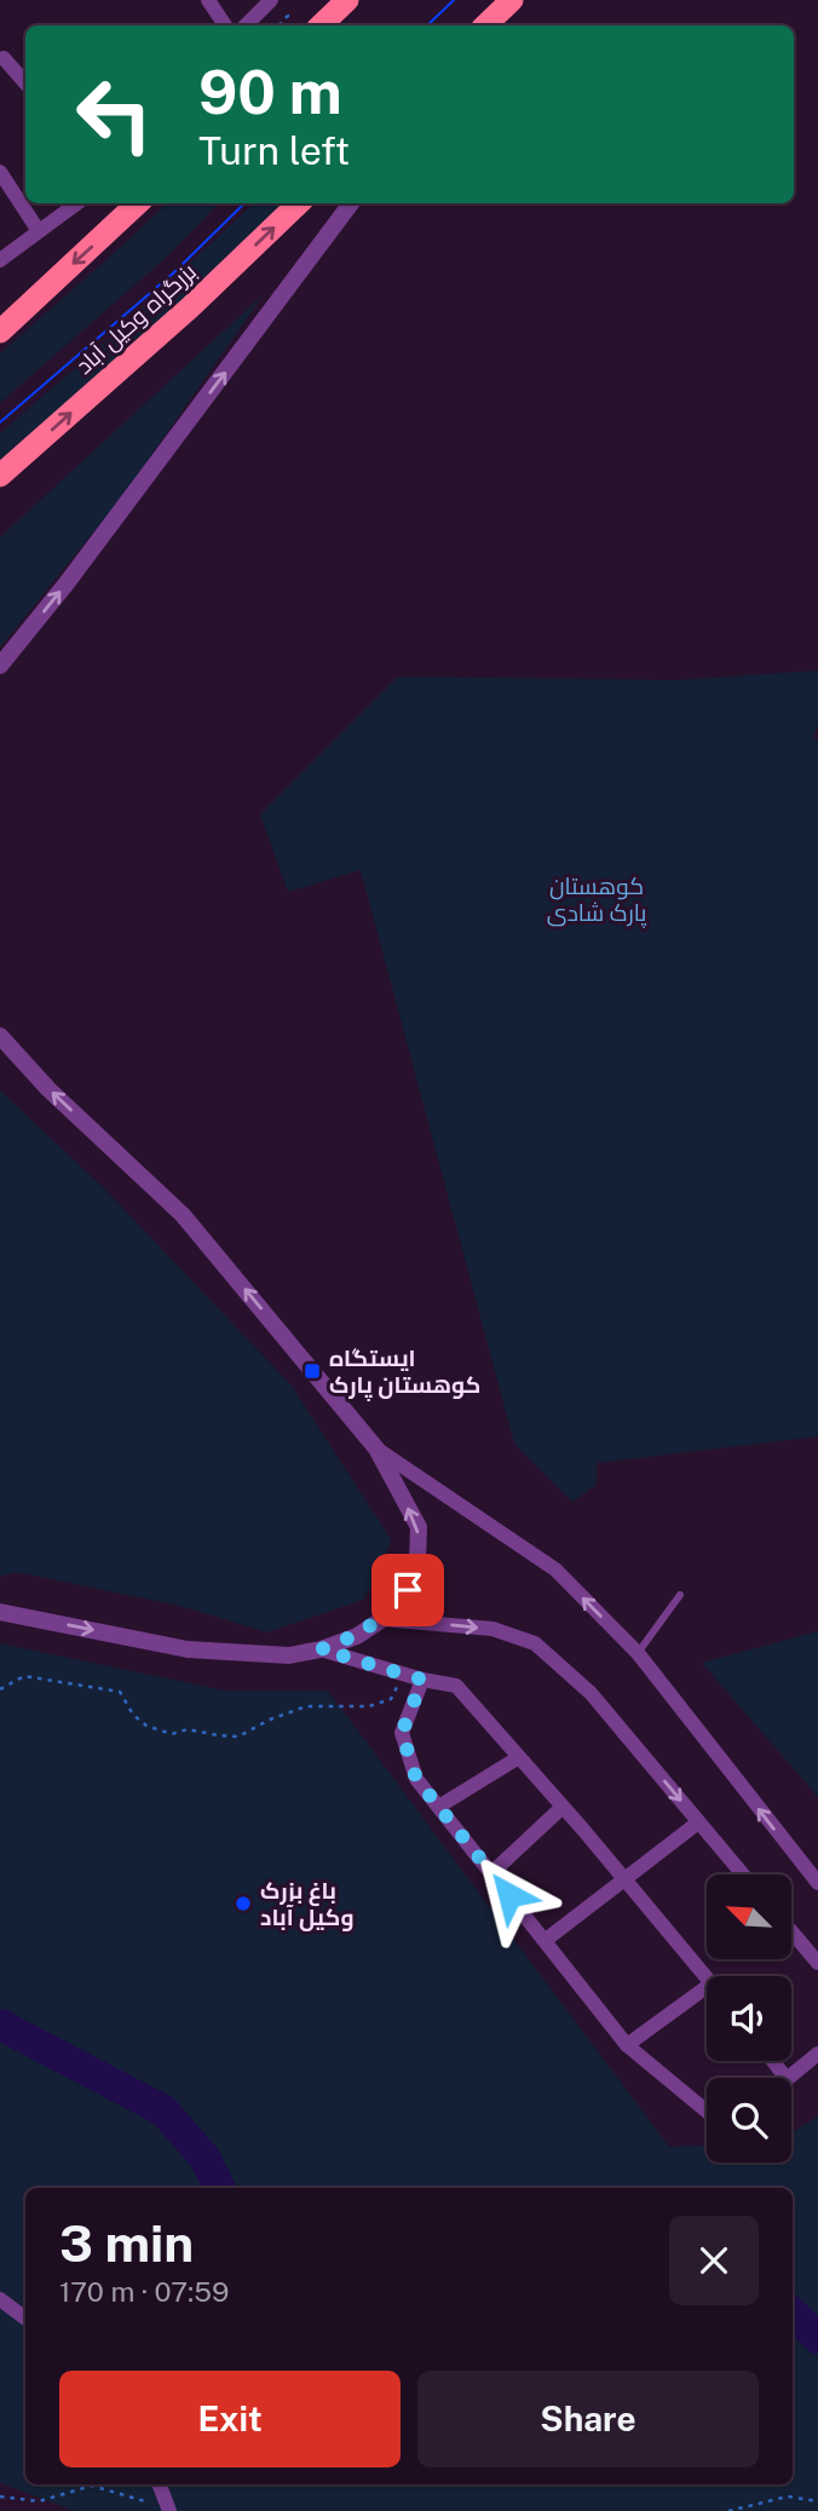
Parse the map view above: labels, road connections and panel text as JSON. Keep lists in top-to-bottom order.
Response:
{
  "streets": {
    "highway": ["بزرگراه وکیل آباد"]
  },
  "parks": ["کوهستان پارک شادی"],
  "places": {
    "transit": ["ایستگاه کوهستان پارک"],
    "other": ["باغ بزرک وکیل آباد"]
  },
  "north": "top left",
  "page": {
    "turn": ["90 m", "Turn left"],
    "heading": ["3 min", "170 m · 07:59"],
    "buttons": ["Exit", "Share"]
  }
}
